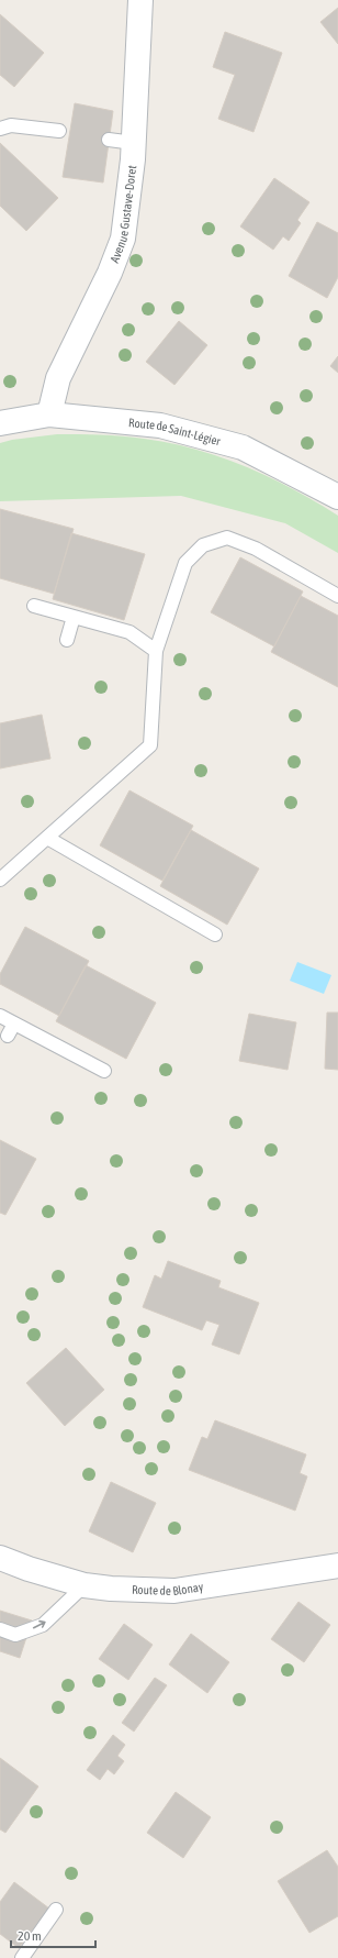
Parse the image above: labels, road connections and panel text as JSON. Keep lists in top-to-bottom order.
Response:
{
  "streets": {
    "street": ["Avenue Gustave-Doret", "Route de Saint-Légier", "Route de Blonay"]
  },
  "crossings": [
    ["Avenue Gustave-Doret", "Route de Saint-Légier"]
  ],
  "scale_bar": "20 m"
}
